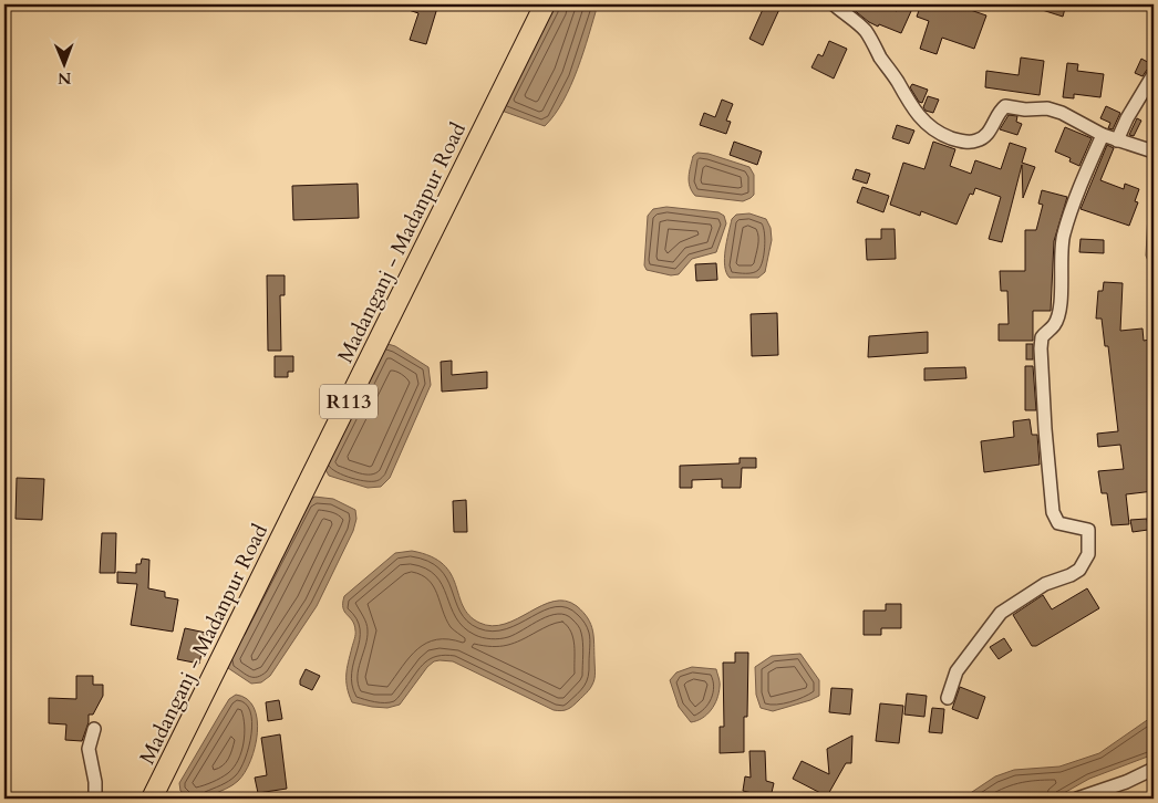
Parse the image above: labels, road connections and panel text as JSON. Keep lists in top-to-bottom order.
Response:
{
  "streets": {
    "main road": ["Madanganj - Madanpur Road", "R113"]
  },
  "north": "bottom"
}
